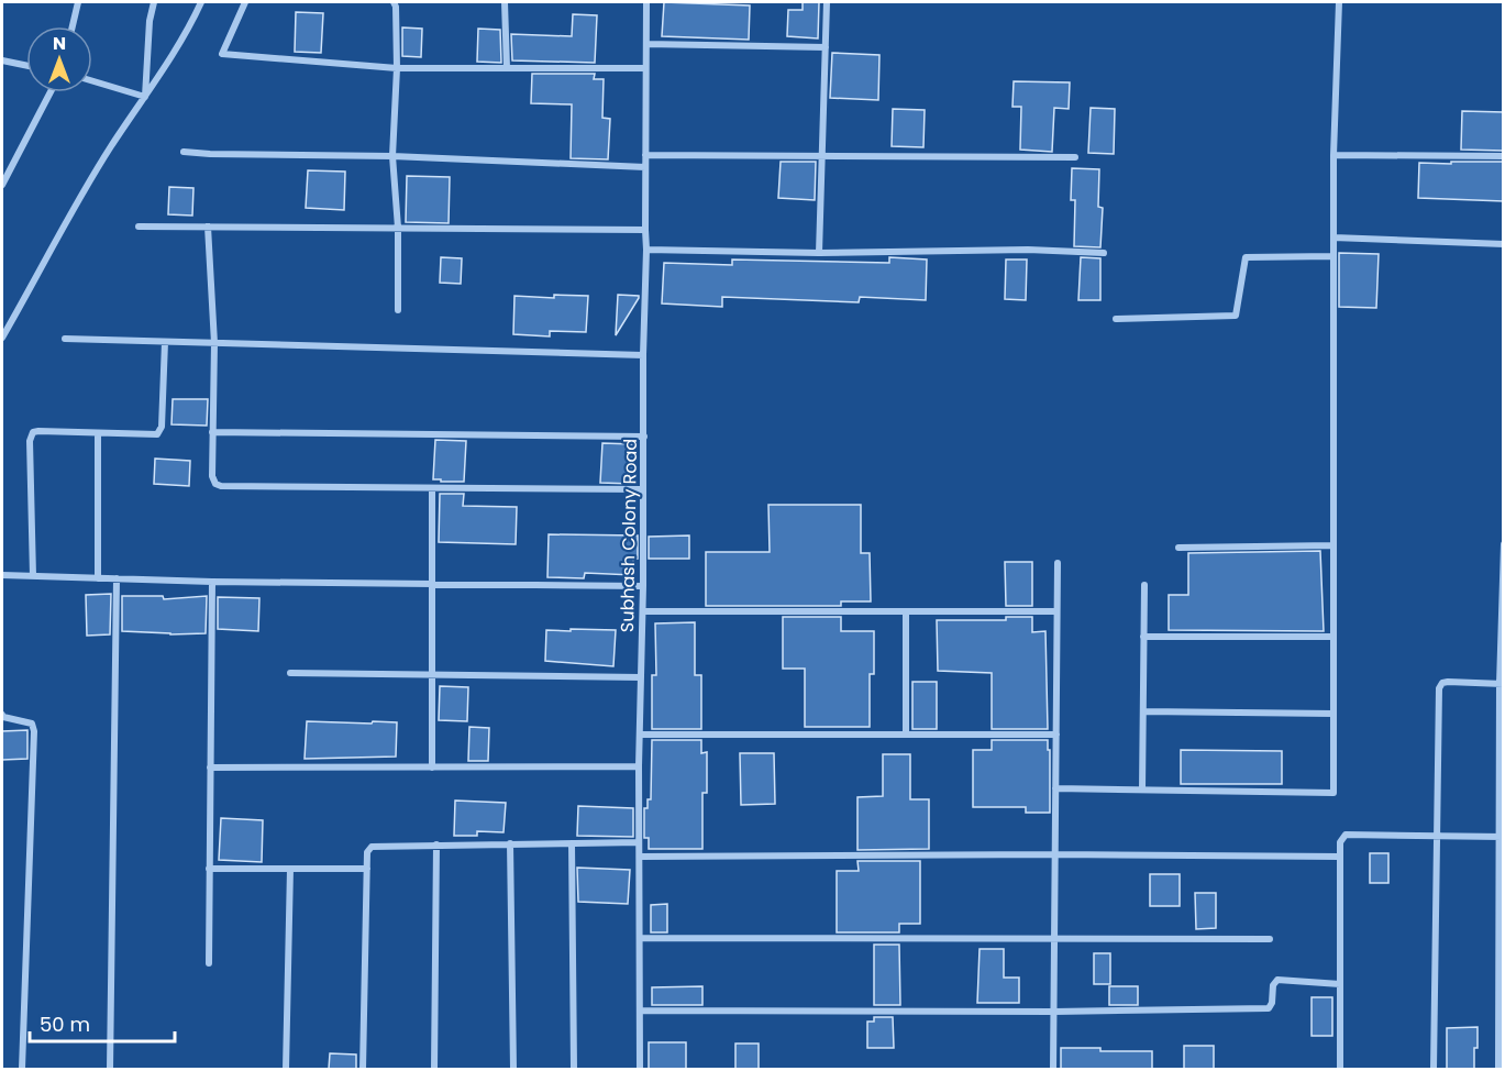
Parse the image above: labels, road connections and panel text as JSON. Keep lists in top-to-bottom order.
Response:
{
  "streets": {
    "street": ["Subhash Colony Road"]
  },
  "scale_bar": "50 m",
  "north": "top"
}
